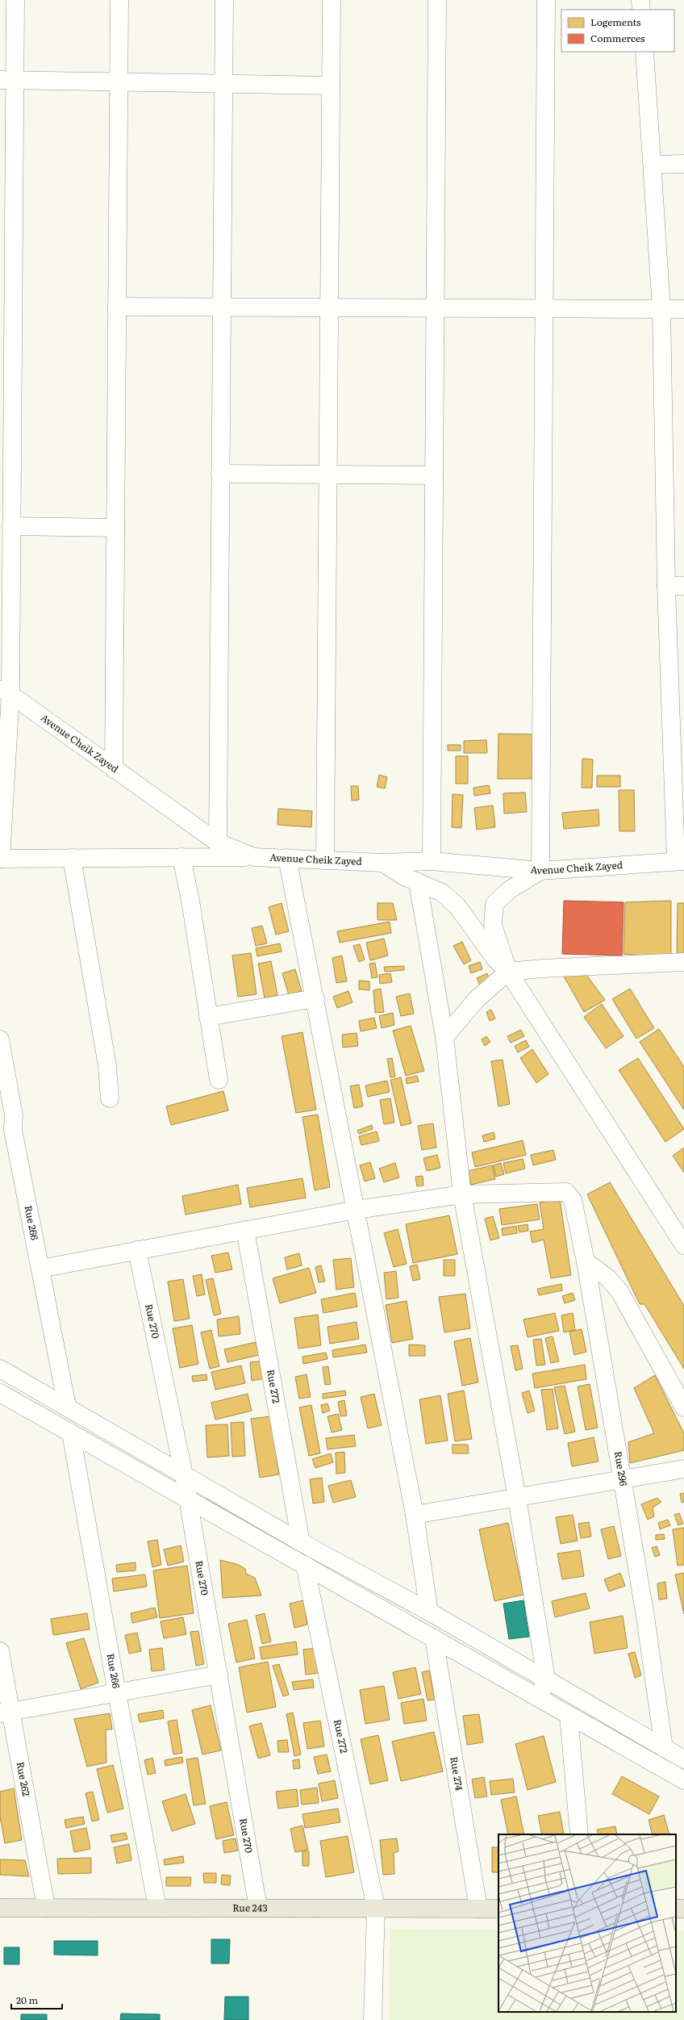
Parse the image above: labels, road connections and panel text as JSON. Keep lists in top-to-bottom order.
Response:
{
  "streets": {
    "main road": ["Rue 243"],
    "street": [
      "Avenue Cheik Zayed",
      "Rue 266",
      "Rue 270",
      "Rue 272",
      "Rue 296",
      "Rue 274",
      "Rue 262"
    ]
  },
  "crossings": [
    ["Rue 266", "Rue 243"],
    ["Rue 270", "Rue 243"],
    ["Rue 272", "Rue 243"],
    ["Rue 274", "Rue 243"],
    ["Rue 262", "Rue 243"]
  ],
  "legend": ["Logements", "Commerces"],
  "scale_bar": "20 m"
}
